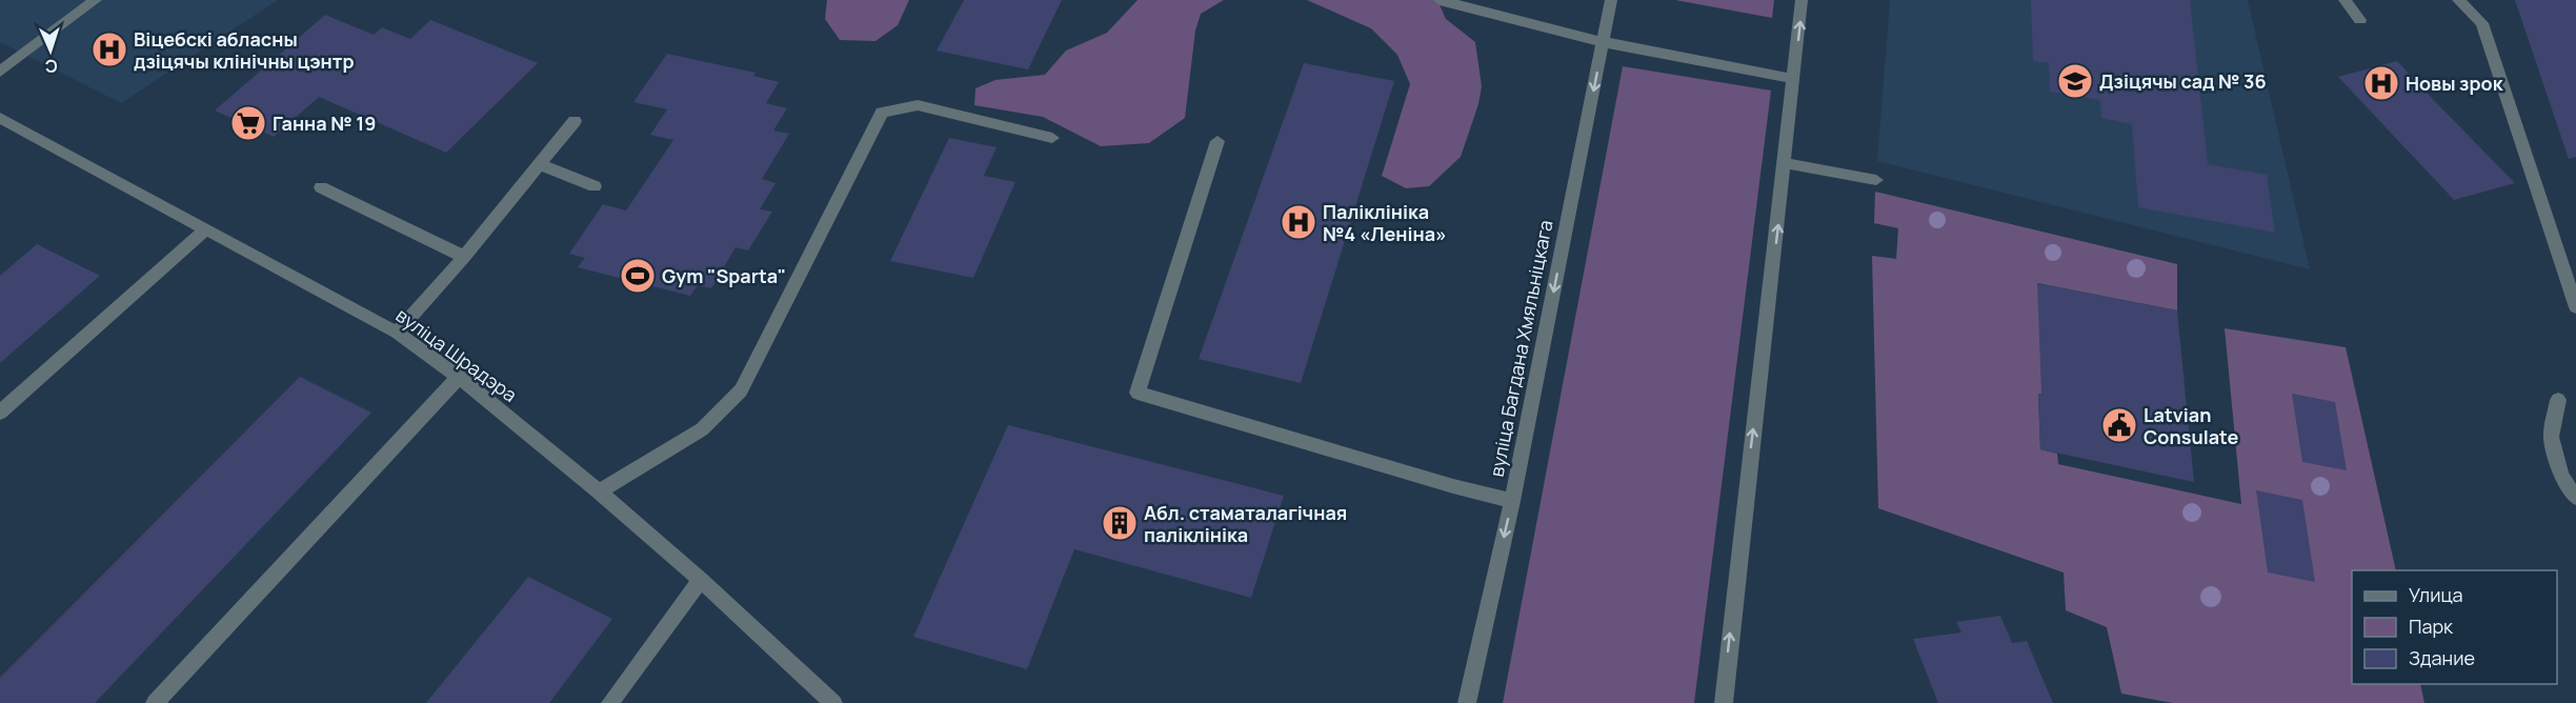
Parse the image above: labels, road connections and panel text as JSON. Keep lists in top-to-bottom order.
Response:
{
  "streets": {
    "street": ["вуліца Багдана Хмяльніцкага", "вуліца Шрадэра"]
  },
  "one_way": ["вуліца Багдана Хмяльніцкага"],
  "places": {
    "hospital": ["Віцебскі абласны дзіцячы клінічны цэнтр", "Новы зрок", "Паліклініка №4 «Леніна»"],
    "school or university": ["Дзіцячы сад № 36"],
    "supermarket": ["Ганна № 19"],
    "sports": ["Gym \"Sparta\""],
    "public building": ["Latvian Consulate"],
    "building": ["Абл. стаматалагічная паліклініка"]
  },
  "legend": ["Улица", "Парк", "Здание"],
  "north": "bottom"
}
